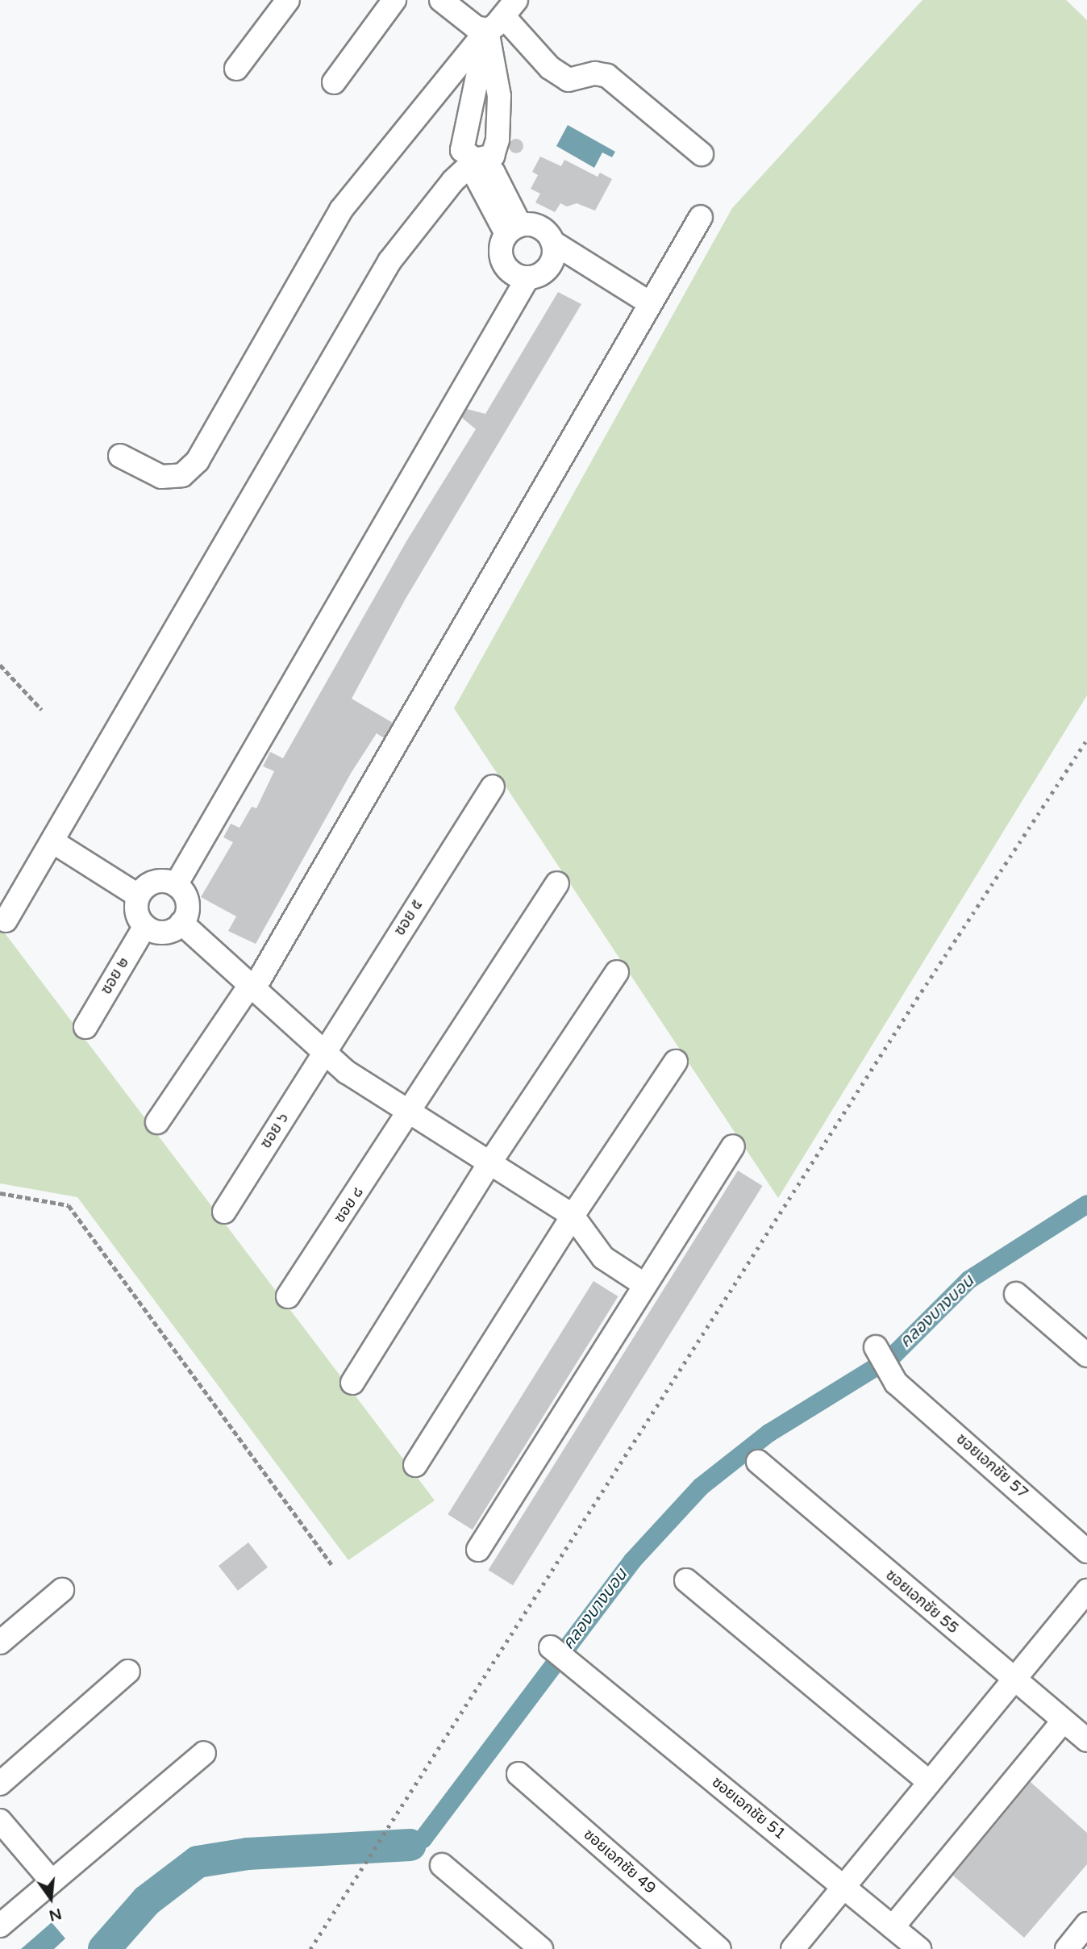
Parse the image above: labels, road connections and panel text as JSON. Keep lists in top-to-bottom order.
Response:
{
  "streets": {
    "street": [
      "ซอย ๕",
      "ซอย ๒",
      "ซอย ๖",
      "ซอย ๘",
      "ซอยเอกชัย 57",
      "ซอยเอกชัย 55",
      "ซอยเอกชัย 51",
      "ซอยเอกชัย 49"
    ]
  },
  "crossings": [
    ["ซอย ๕", "ซอย ๖"]
  ],
  "water": ["คลองบางบอน"],
  "north": "bottom"
}
